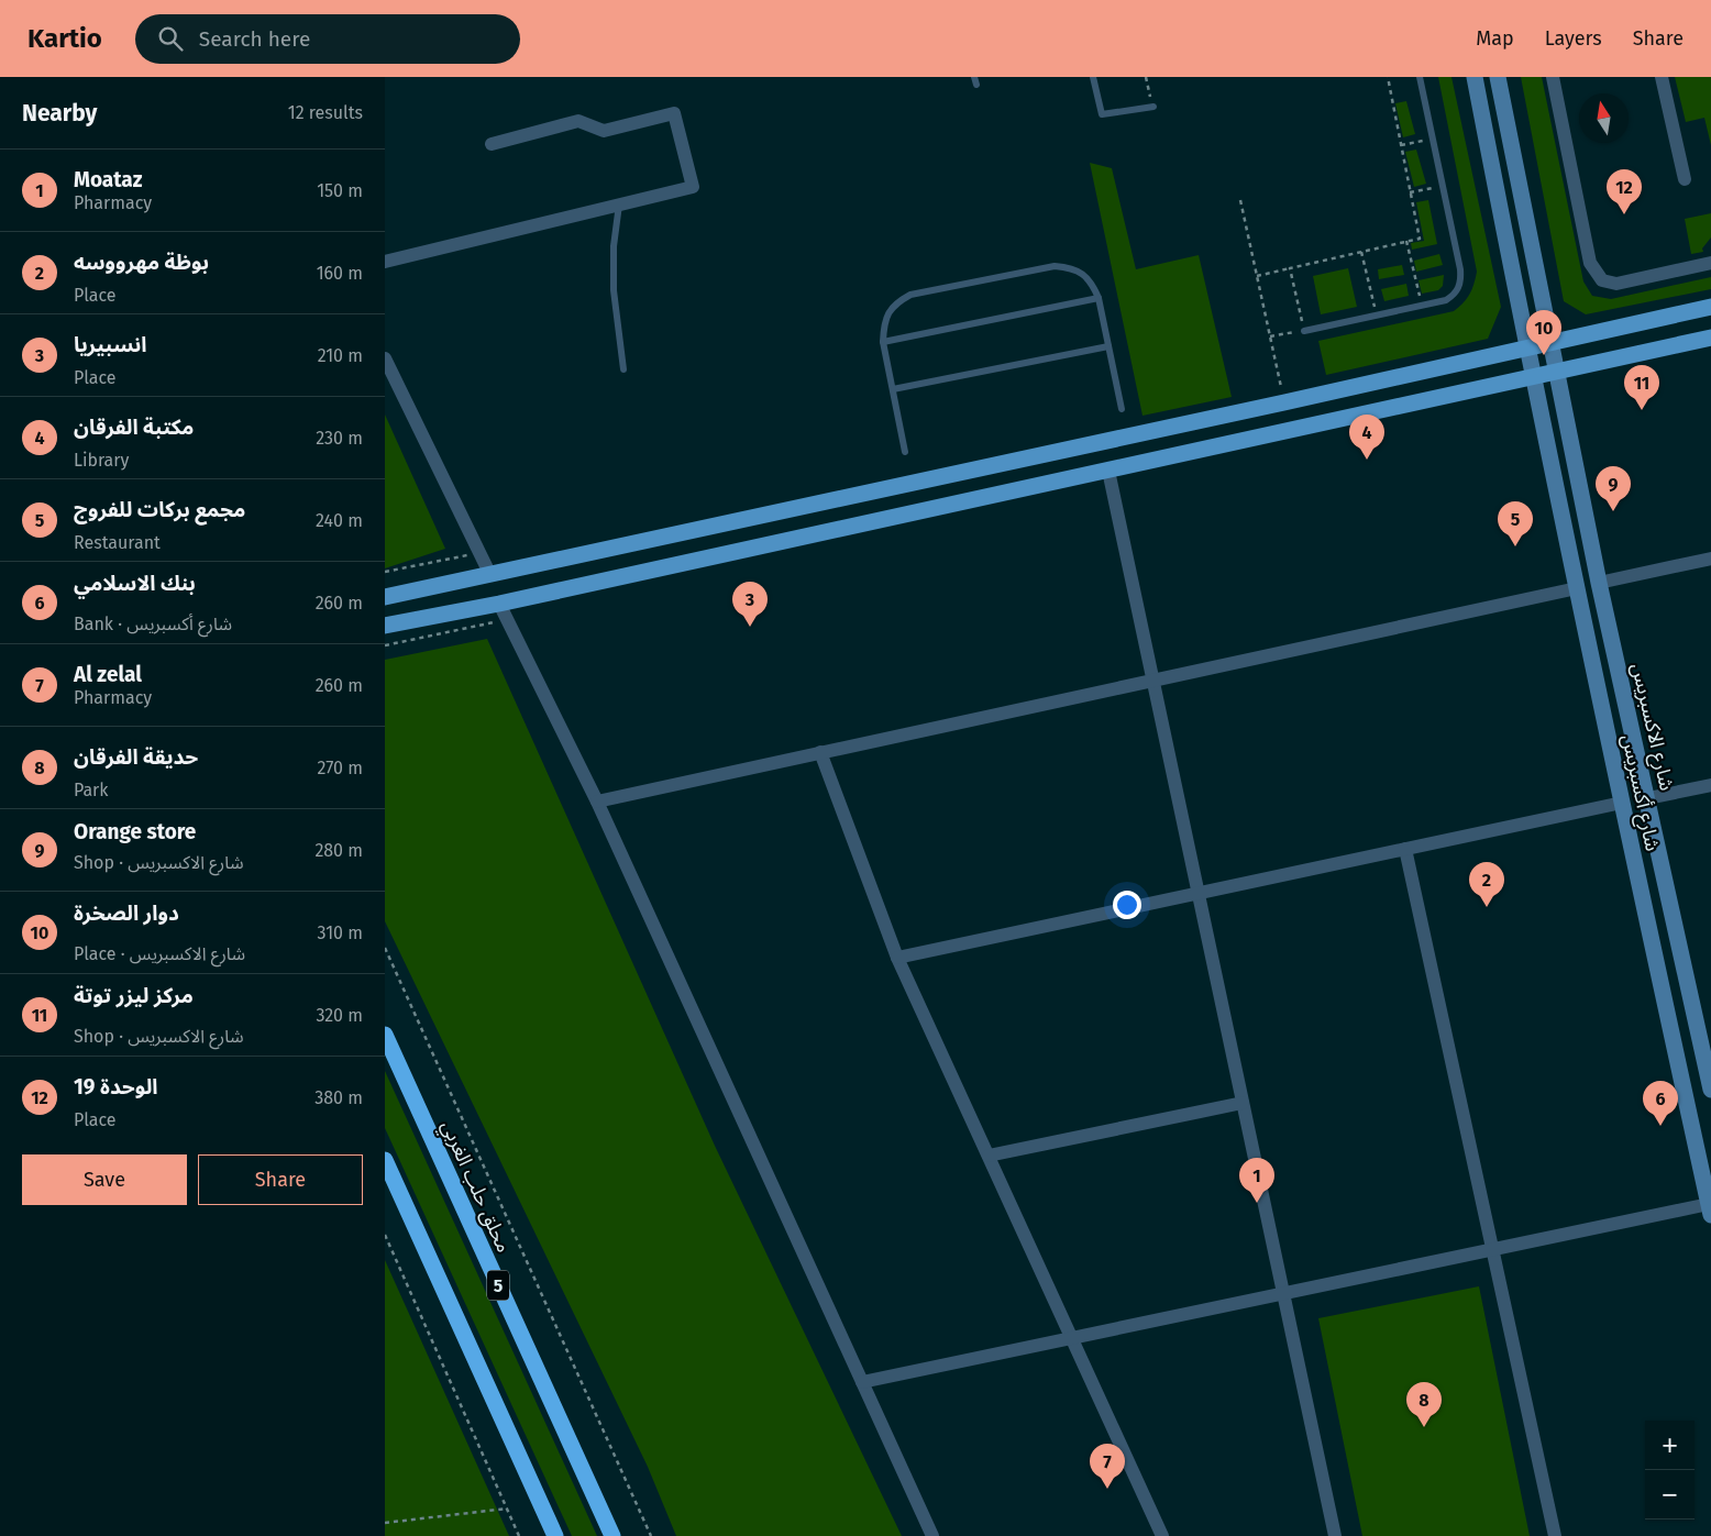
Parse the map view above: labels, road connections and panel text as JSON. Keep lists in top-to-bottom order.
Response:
{
  "streets": {
    "highway": ["محلق حلب الغربي", "5"],
    "street": ["شارع الاكسبريس", "شارع أكسبريس"]
  },
  "north": "top",
  "page": {
    "header": "Kartio",
    "search": "Search here",
    "nav": ["Map", "Layers", "Share"],
    "heading": ["Nearby", "12 results"],
    "list": [
      {
        "mark": "1",
        "name": "Moataz",
        "note": "Pharmacy",
        "value": "150 m"
      },
      {
        "mark": "2",
        "name": "بوظة مهرووسه",
        "note": "Place",
        "value": "160 m"
      },
      {
        "mark": "3",
        "name": "انسبيريا",
        "note": "Place",
        "value": "210 m"
      },
      {
        "mark": "4",
        "name": "مكتبة الفرقان",
        "note": "Library",
        "value": "230 m"
      },
      {
        "mark": "5",
        "name": "مجمع بركات للفروج",
        "note": "Restaurant",
        "value": "240 m"
      },
      {
        "mark": "6",
        "name": "بنك الاسلامي",
        "note": "Bank · شارع أكسبريس",
        "value": "260 m"
      },
      {
        "mark": "7",
        "name": "Al zelal",
        "note": "Pharmacy",
        "value": "260 m"
      },
      {
        "mark": "8",
        "name": "حديقة الفرقان",
        "note": "Park",
        "value": "270 m"
      },
      {
        "mark": "9",
        "name": "Orange store",
        "note": "Shop · شارع الاكسبريس",
        "value": "280 m"
      },
      {
        "mark": "10",
        "name": "دوار الصخرة",
        "note": "Place · شارع الاكسبريس",
        "value": "310 m"
      },
      {
        "mark": "11",
        "name": "مركز ليزر توتة",
        "note": "Shop · شارع الاكسبريس",
        "value": "320 m"
      },
      {
        "mark": "12",
        "name": "الوحدة 19",
        "note": "Place",
        "value": "380 m"
      }
    ],
    "pins": [
      "12",
      "10",
      "11",
      "4",
      "9",
      "5",
      "3",
      "2",
      "6",
      "1",
      "8",
      "7"
    ],
    "buttons": ["Save", "Share"],
    "map_buttons": ["+", "−"]
  }
}
